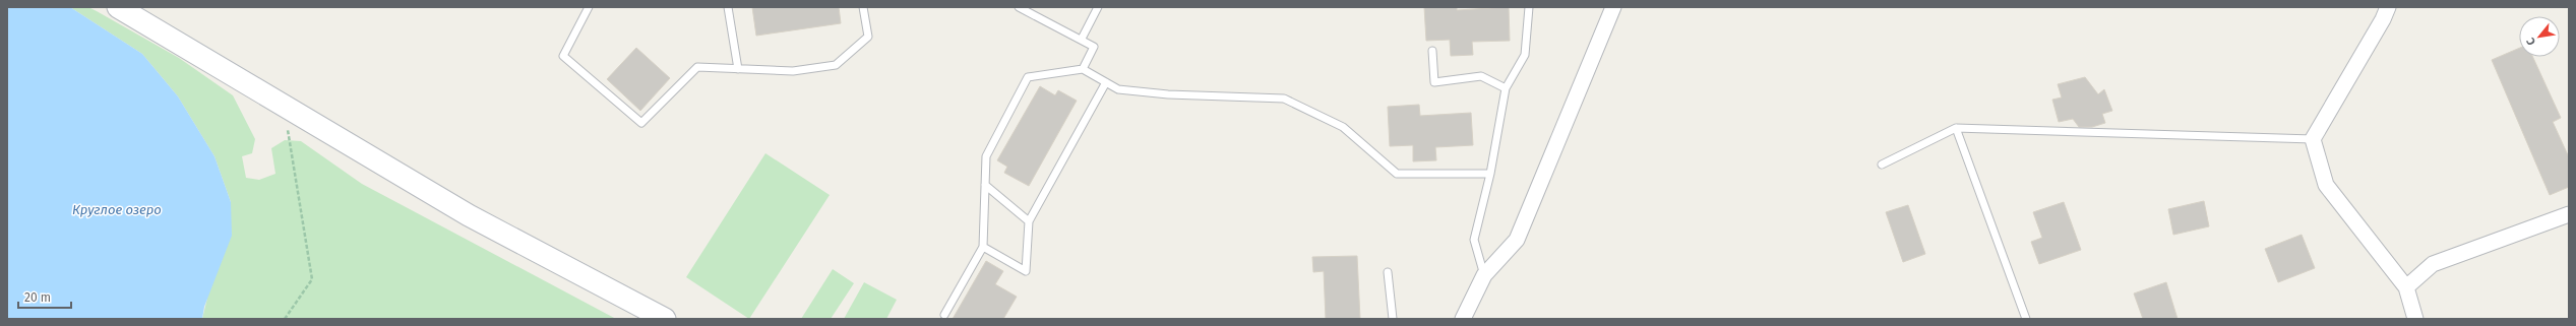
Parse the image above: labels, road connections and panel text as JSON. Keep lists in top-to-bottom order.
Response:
{
  "water": ["Круглое озеро"],
  "scale_bar": "20 m",
  "north": "bottom left"
}
